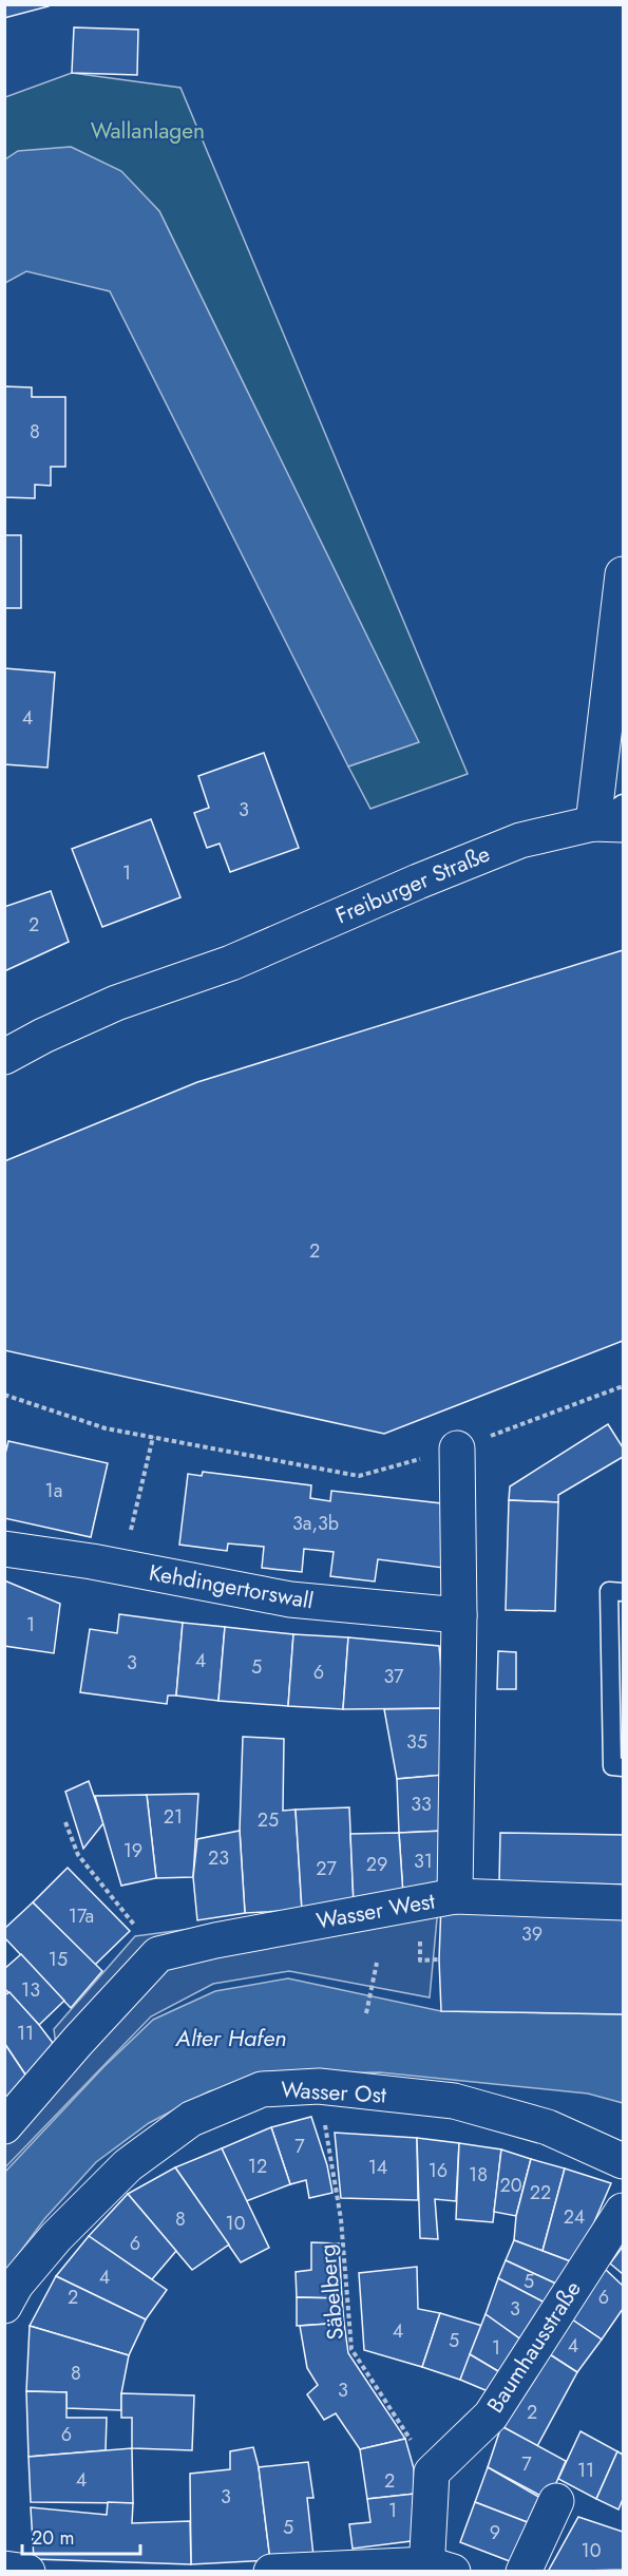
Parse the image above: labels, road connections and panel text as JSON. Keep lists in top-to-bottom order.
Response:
{
  "streets": {
    "street": [
      "Freiburger Straße",
      "Kehdingertorswall",
      "Wasser West",
      "Wasser Ost",
      "Baumhausstraße"
    ],
    "path": ["Säbelberg"]
  },
  "crossings": [
    ["Kehdingertorswall", "Wasser West"],
    ["Wasser Ost", "Säbelberg"],
    ["Säbelberg", "Baumhausstraße"]
  ],
  "water": ["Alter Hafen"],
  "parks": ["Wallanlagen"],
  "house_numbers": [
    "8",
    "4",
    "3",
    "1",
    "2",
    "2",
    "1a",
    "3a,3b",
    "1",
    "4",
    "3",
    "5",
    "6",
    "37",
    "35",
    "33",
    "21",
    "25",
    "19",
    "23",
    "31",
    "29",
    "27",
    "17a",
    "39",
    "15",
    "13",
    "11",
    "7",
    "12",
    "14",
    "16",
    "18",
    "20",
    "22",
    "24",
    "8",
    "10",
    "6",
    "4",
    "5",
    "2",
    "6",
    "3",
    "4",
    "5",
    "4",
    "1",
    "8",
    "3",
    "2",
    "6",
    "7",
    "11",
    "4",
    "2",
    "3",
    "1",
    "5",
    "9",
    "10"
  ],
  "scale_bar": "20 m"
}
